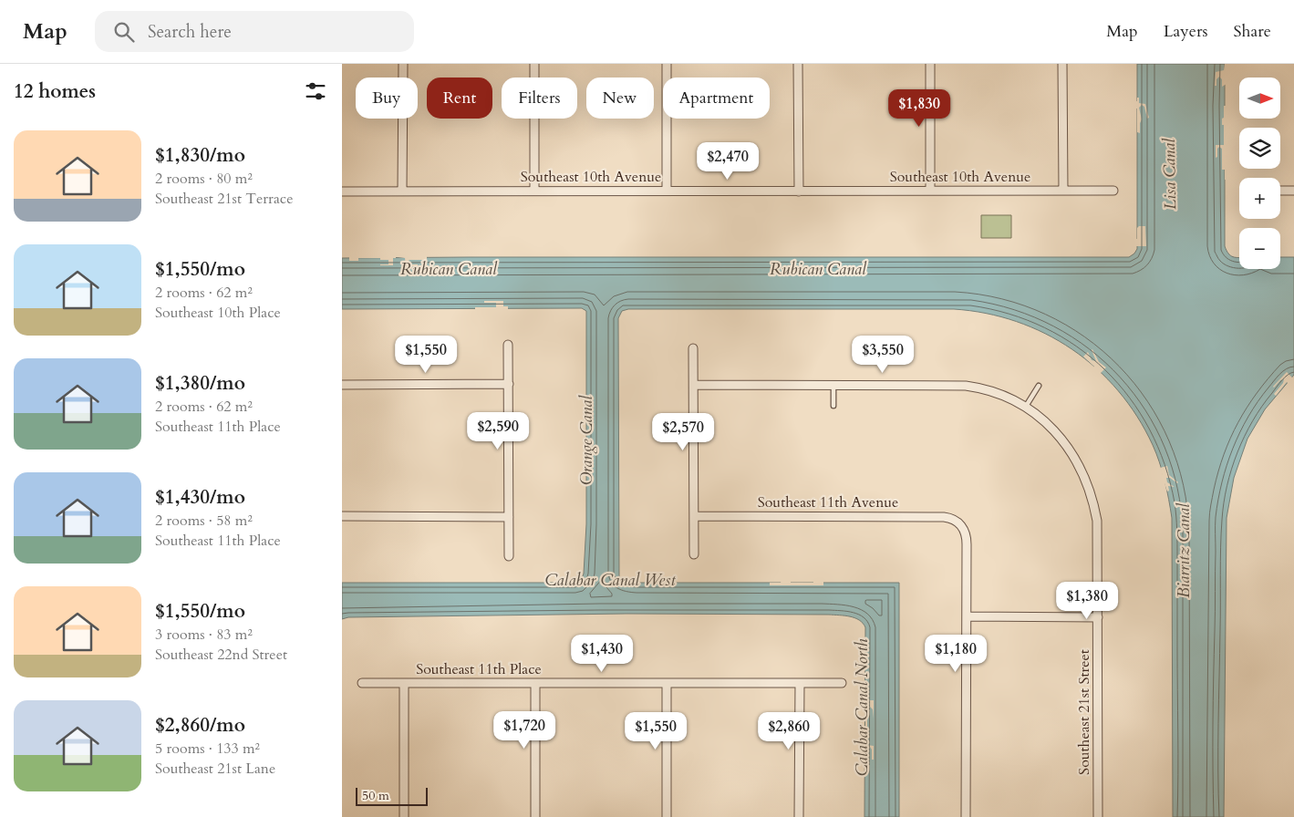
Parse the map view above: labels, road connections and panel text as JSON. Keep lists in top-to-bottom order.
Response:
{
  "streets": {
    "street": [
      "Southeast 10th Avenue",
      "Southeast 11th Avenue",
      "Southeast 11th Place",
      "Southeast 21st Street"
    ]
  },
  "water": [
    "Lisa Canal",
    "Rubican Canal",
    "Orange Canal",
    "Biarritz Canal",
    "Calabar Canal West",
    "Calabar Canal North"
  ],
  "scale_bar": "50 m",
  "north": "right",
  "page": {
    "header": "Map",
    "search": "Search here",
    "nav": ["Map", "Layers", "Share"],
    "heading": "12 homes",
    "map_buttons": ["+", "−"],
    "chip": [
      "Buy",
      "Rent",
      "Filters",
      "New",
      "Apartment"
    ],
    "price": [
      "$1,830",
      "$2,470",
      "$1,550",
      "$3,550",
      "$2,590",
      "$2,570",
      "$1,380",
      "$1,430",
      "$1,180",
      "$1,720",
      "$1,550",
      "$2,860"
    ],
    "list": [
      {
        "name": "$1,830/mo",
        "note": "2 rooms · 80 m² · Southeast 21st Terrace"
      },
      {
        "name": "$1,550/mo",
        "note": "2 rooms · 62 m² · Southeast 10th Place"
      },
      {
        "name": "$1,380/mo",
        "note": "2 rooms · 62 m² · Southeast 11th Place"
      },
      {
        "name": "$1,430/mo",
        "note": "2 rooms · 58 m² · Southeast 11th Place"
      },
      {
        "name": "$1,550/mo",
        "note": "3 rooms · 83 m² · Southeast 22nd Street"
      },
      {
        "name": "$2,860/mo",
        "note": "5 rooms · 133 m² · Southeast 21st Lane"
      }
    ],
    "scale": "50 m"
  }
}
